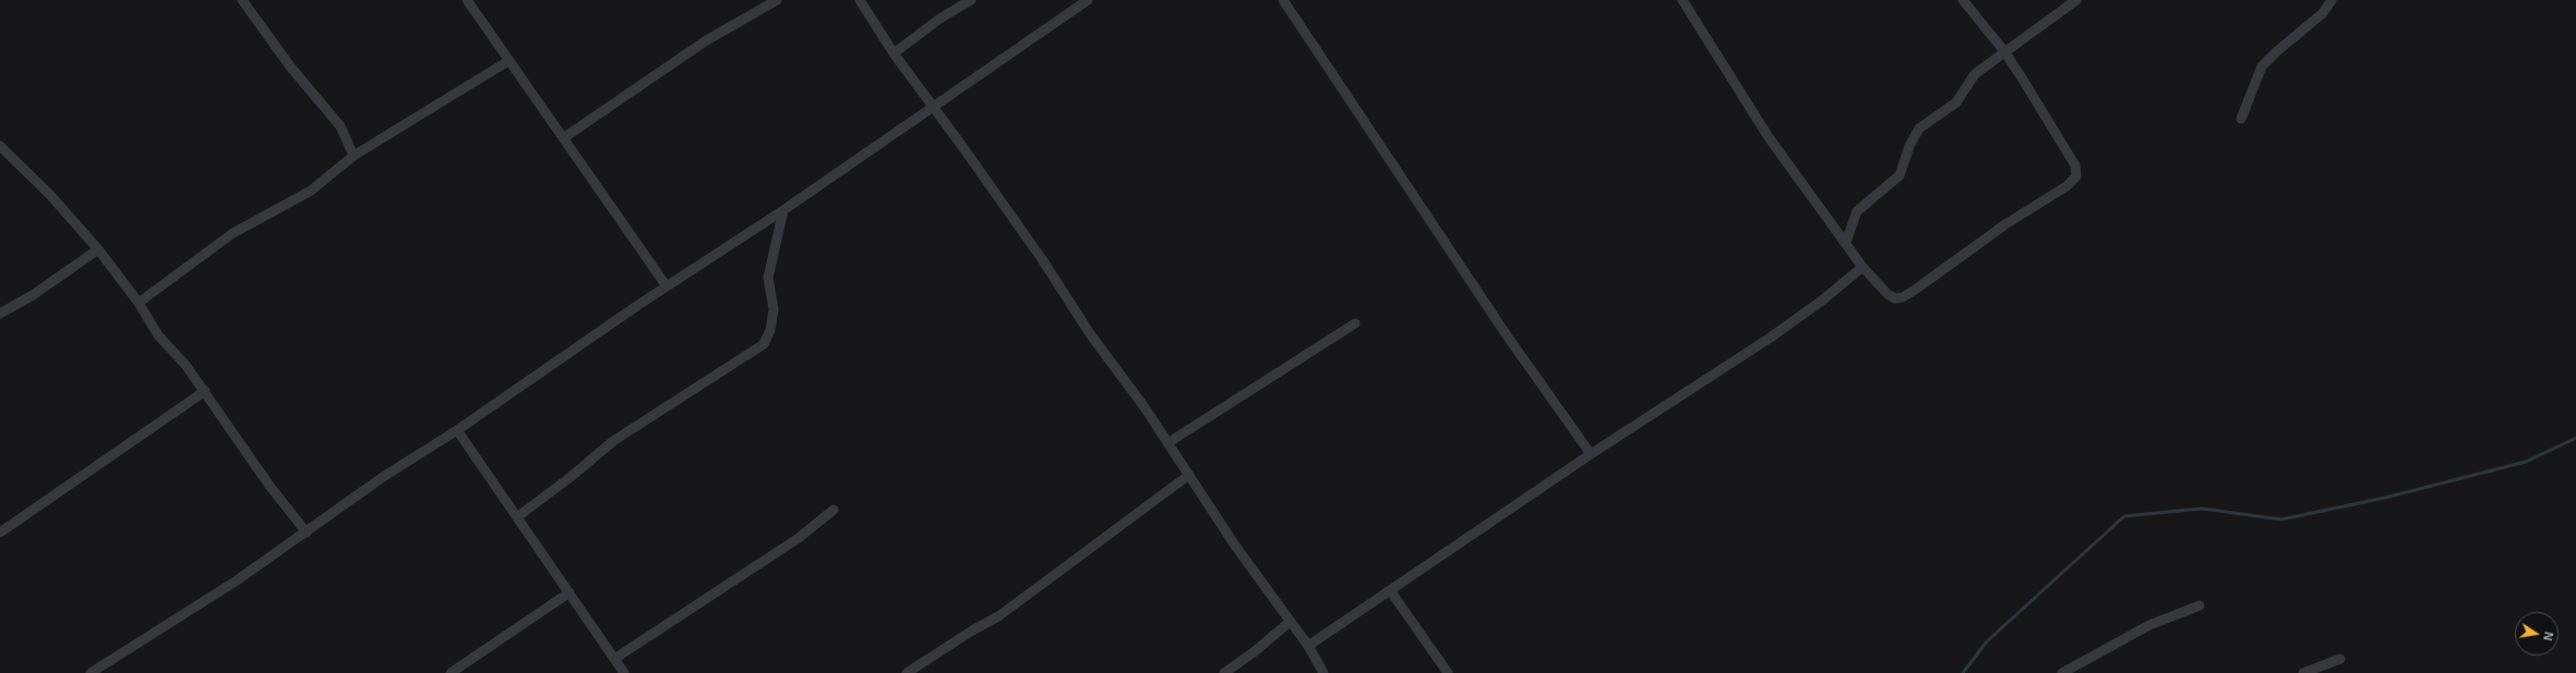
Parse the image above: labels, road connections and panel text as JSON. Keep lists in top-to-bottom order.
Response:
{
  "north": "right"
}
